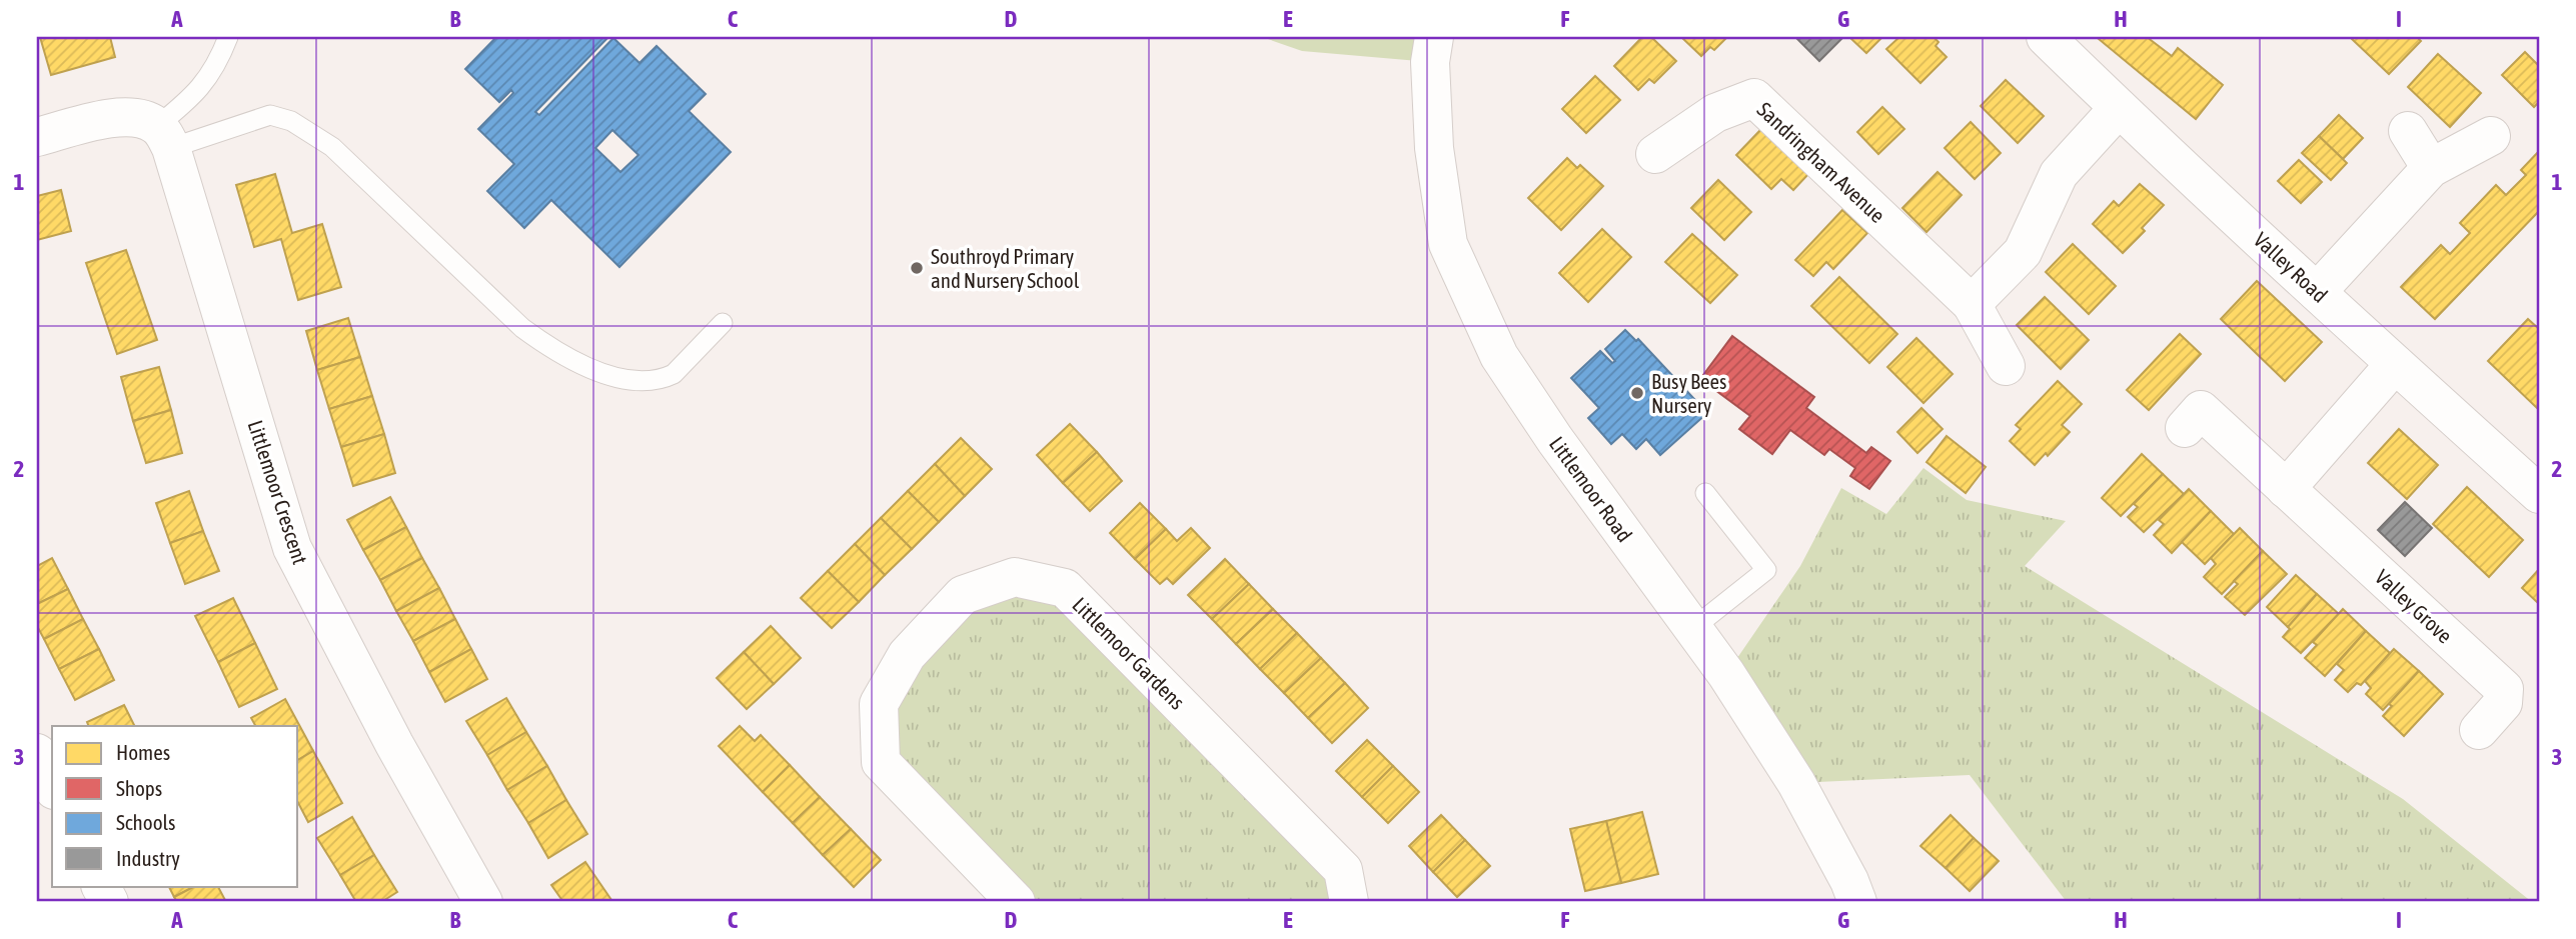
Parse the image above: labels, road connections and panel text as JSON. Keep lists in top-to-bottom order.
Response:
{
  "streets": {
    "street": [
      "Sandringham Avenue",
      "Valley Road",
      "Littlemoor Road",
      "Littlemoor Crescent",
      "Valley Grove",
      "Littlemoor Gardens"
    ]
  },
  "places": ["Southroyd Primary and Nursery School", "Busy Bees Nursery"],
  "legend": [
    "Homes",
    "Shops",
    "Schools",
    "Industry"
  ],
  "grid": {
    "columns": [
      "A",
      "B",
      "C",
      "D",
      "E",
      "F",
      "G",
      "H",
      "I"
    ],
    "rows": ["1", "2", "3"]
  }
}
